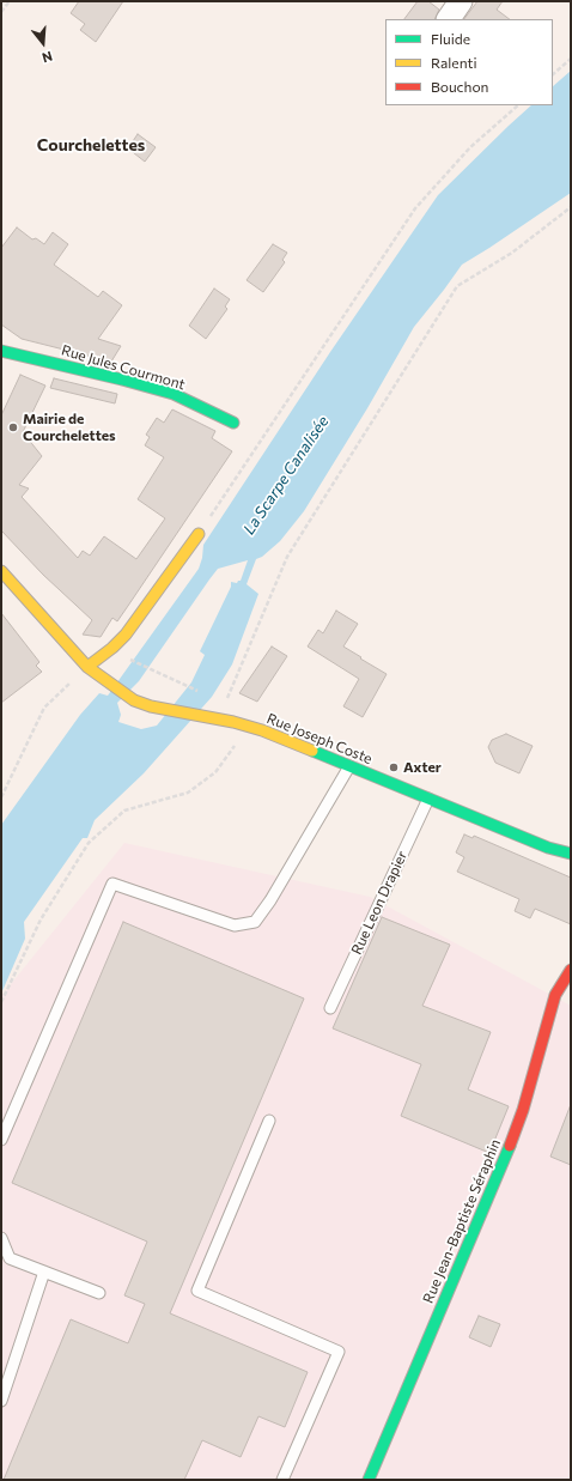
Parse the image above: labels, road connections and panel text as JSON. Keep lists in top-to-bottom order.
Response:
{
  "streets": {
    "street": ["Rue Jules Courmont", "Rue Joseph Coste", "Rue Jean-Baptiste Séraphin"],
    "lane": ["Rue Leon Drapier"]
  },
  "crossings": [
    ["Rue Joseph Coste", "Rue Leon Drapier"]
  ],
  "districts": ["Courchelettes"],
  "water": ["La Scarpe Canalisée"],
  "places": ["Mairie de Courchelettes", "Axter"],
  "legend": ["Fluide", "Ralenti", "Bouchon"],
  "north": "bottom"
}
